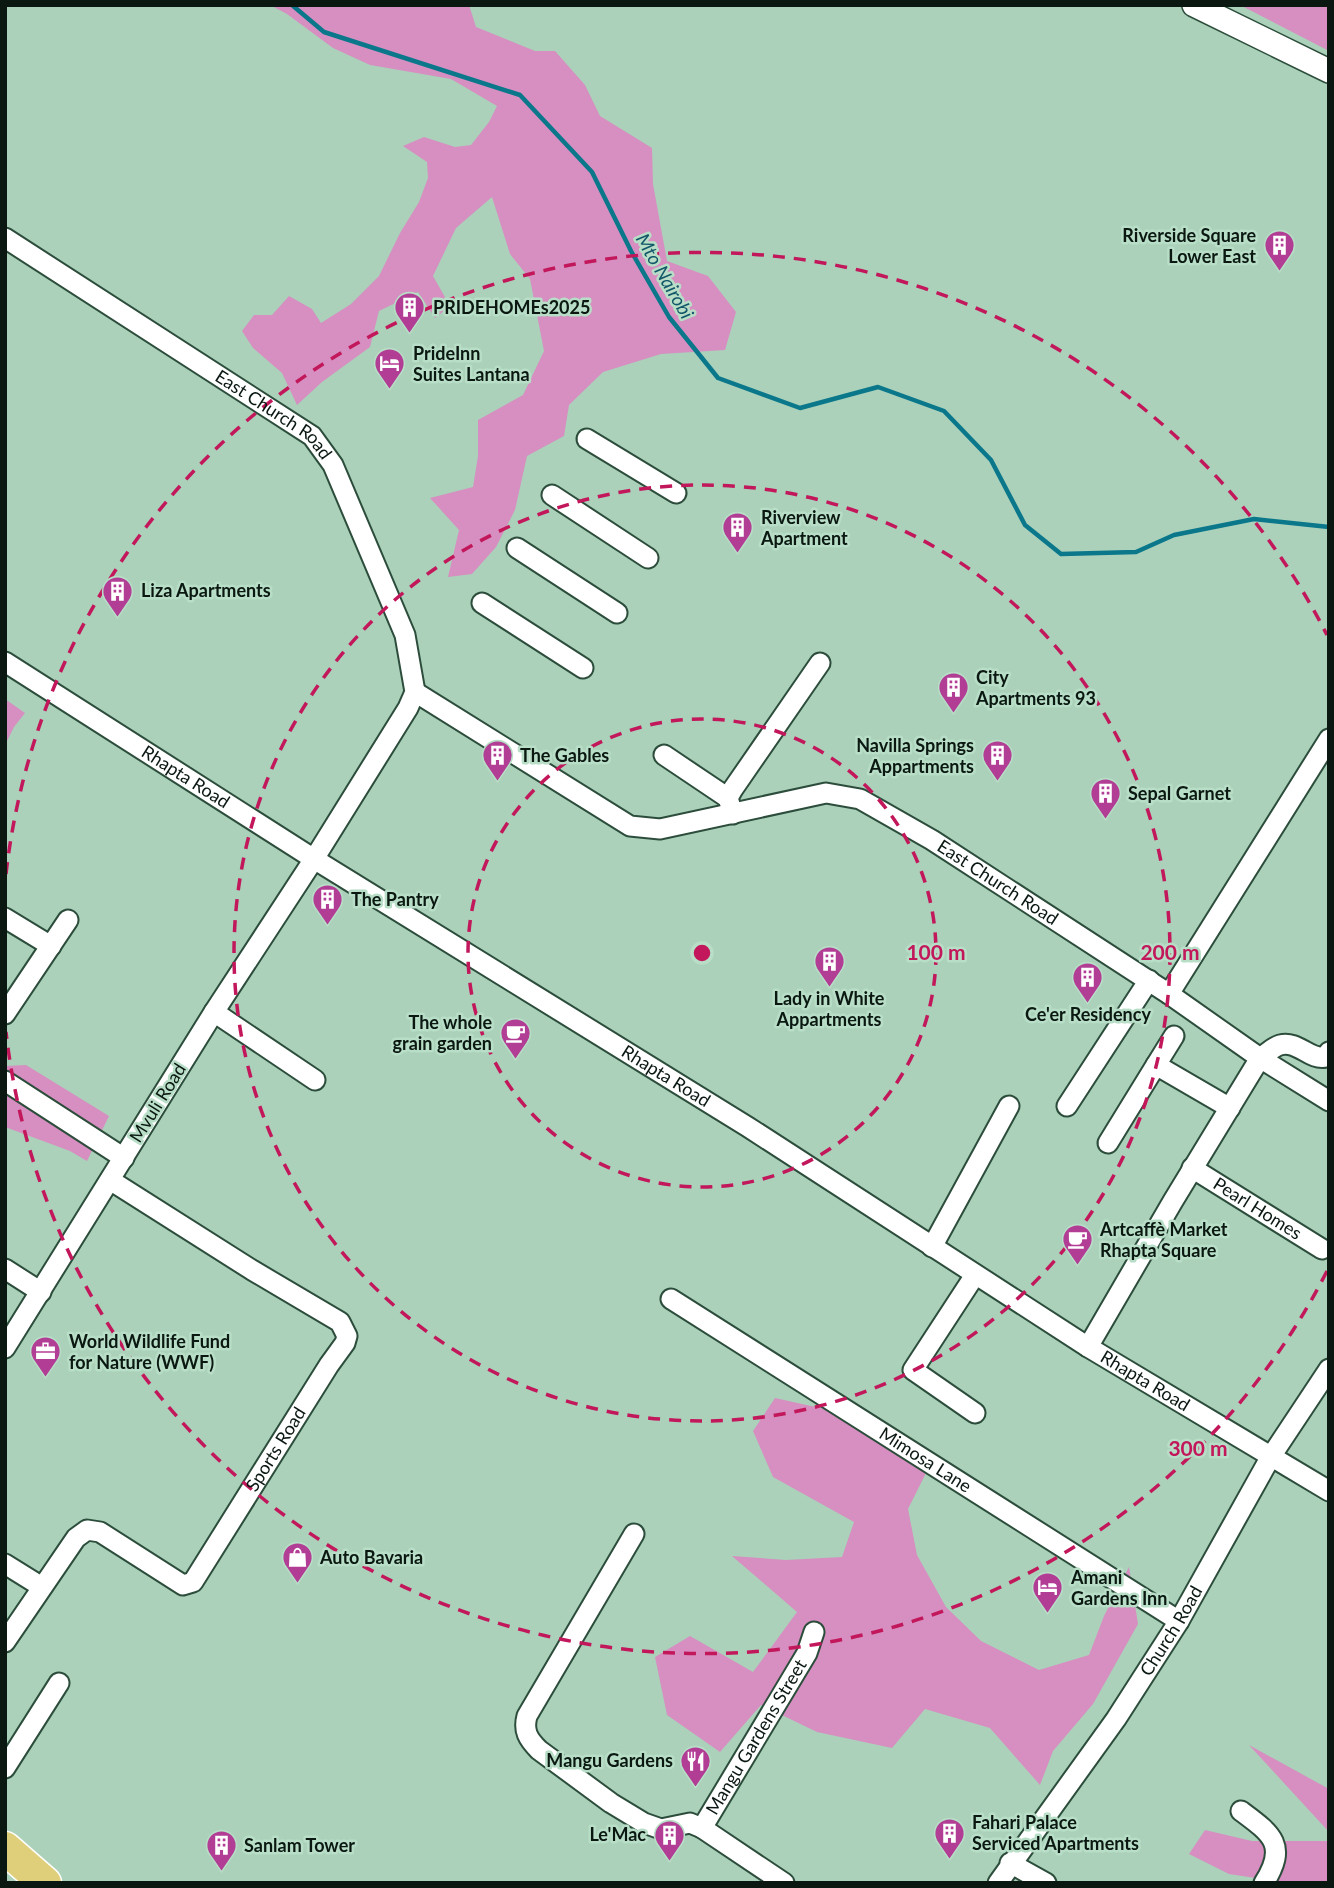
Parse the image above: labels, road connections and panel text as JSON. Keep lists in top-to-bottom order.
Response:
{
  "streets": {
    "street": [
      "East Church Road",
      "Rhapta Road",
      "Mvuli Road",
      "Pearl Homes",
      "Sports Road",
      "Mimosa Lane",
      "Church Road",
      "Mangu Gardens Street"
    ]
  },
  "crossings": [
    ["Rhapta Road", "Mvuli Road"],
    ["Rhapta Road", "Church Road"],
    ["Mvuli Road", "Sports Road"],
    ["Mimosa Lane", "Church Road"]
  ],
  "water": ["Mto Nairobi"],
  "places": {
    "building": [
      "Riverside Square Lower East",
      "PRIDEHOMEs2025",
      "Riverview Apartment",
      "Liza Apartments",
      "City Apartments 93",
      "The Gables",
      "Navilla Springs Appartments",
      "Sepal Garnet",
      "The Pantry",
      "Lady in White Appartments",
      "Ce'er Residency",
      "Fahari Palace Serviced Apartments",
      "Le'Mac",
      "Sanlam Tower"
    ],
    "hotel": ["PrideInn Suites Lantana", "Amani Gardens Inn"],
    "cafe": ["The whole grain garden", "Artcaffè Market Rhapta Square"],
    "office": ["World Wildlife Fund for Nature (WWF)"],
    "shop": ["Auto Bavaria"],
    "restaurant": ["Mangu Gardens"]
  },
  "rings": ["100 m", "200 m", "300 m"]
}
